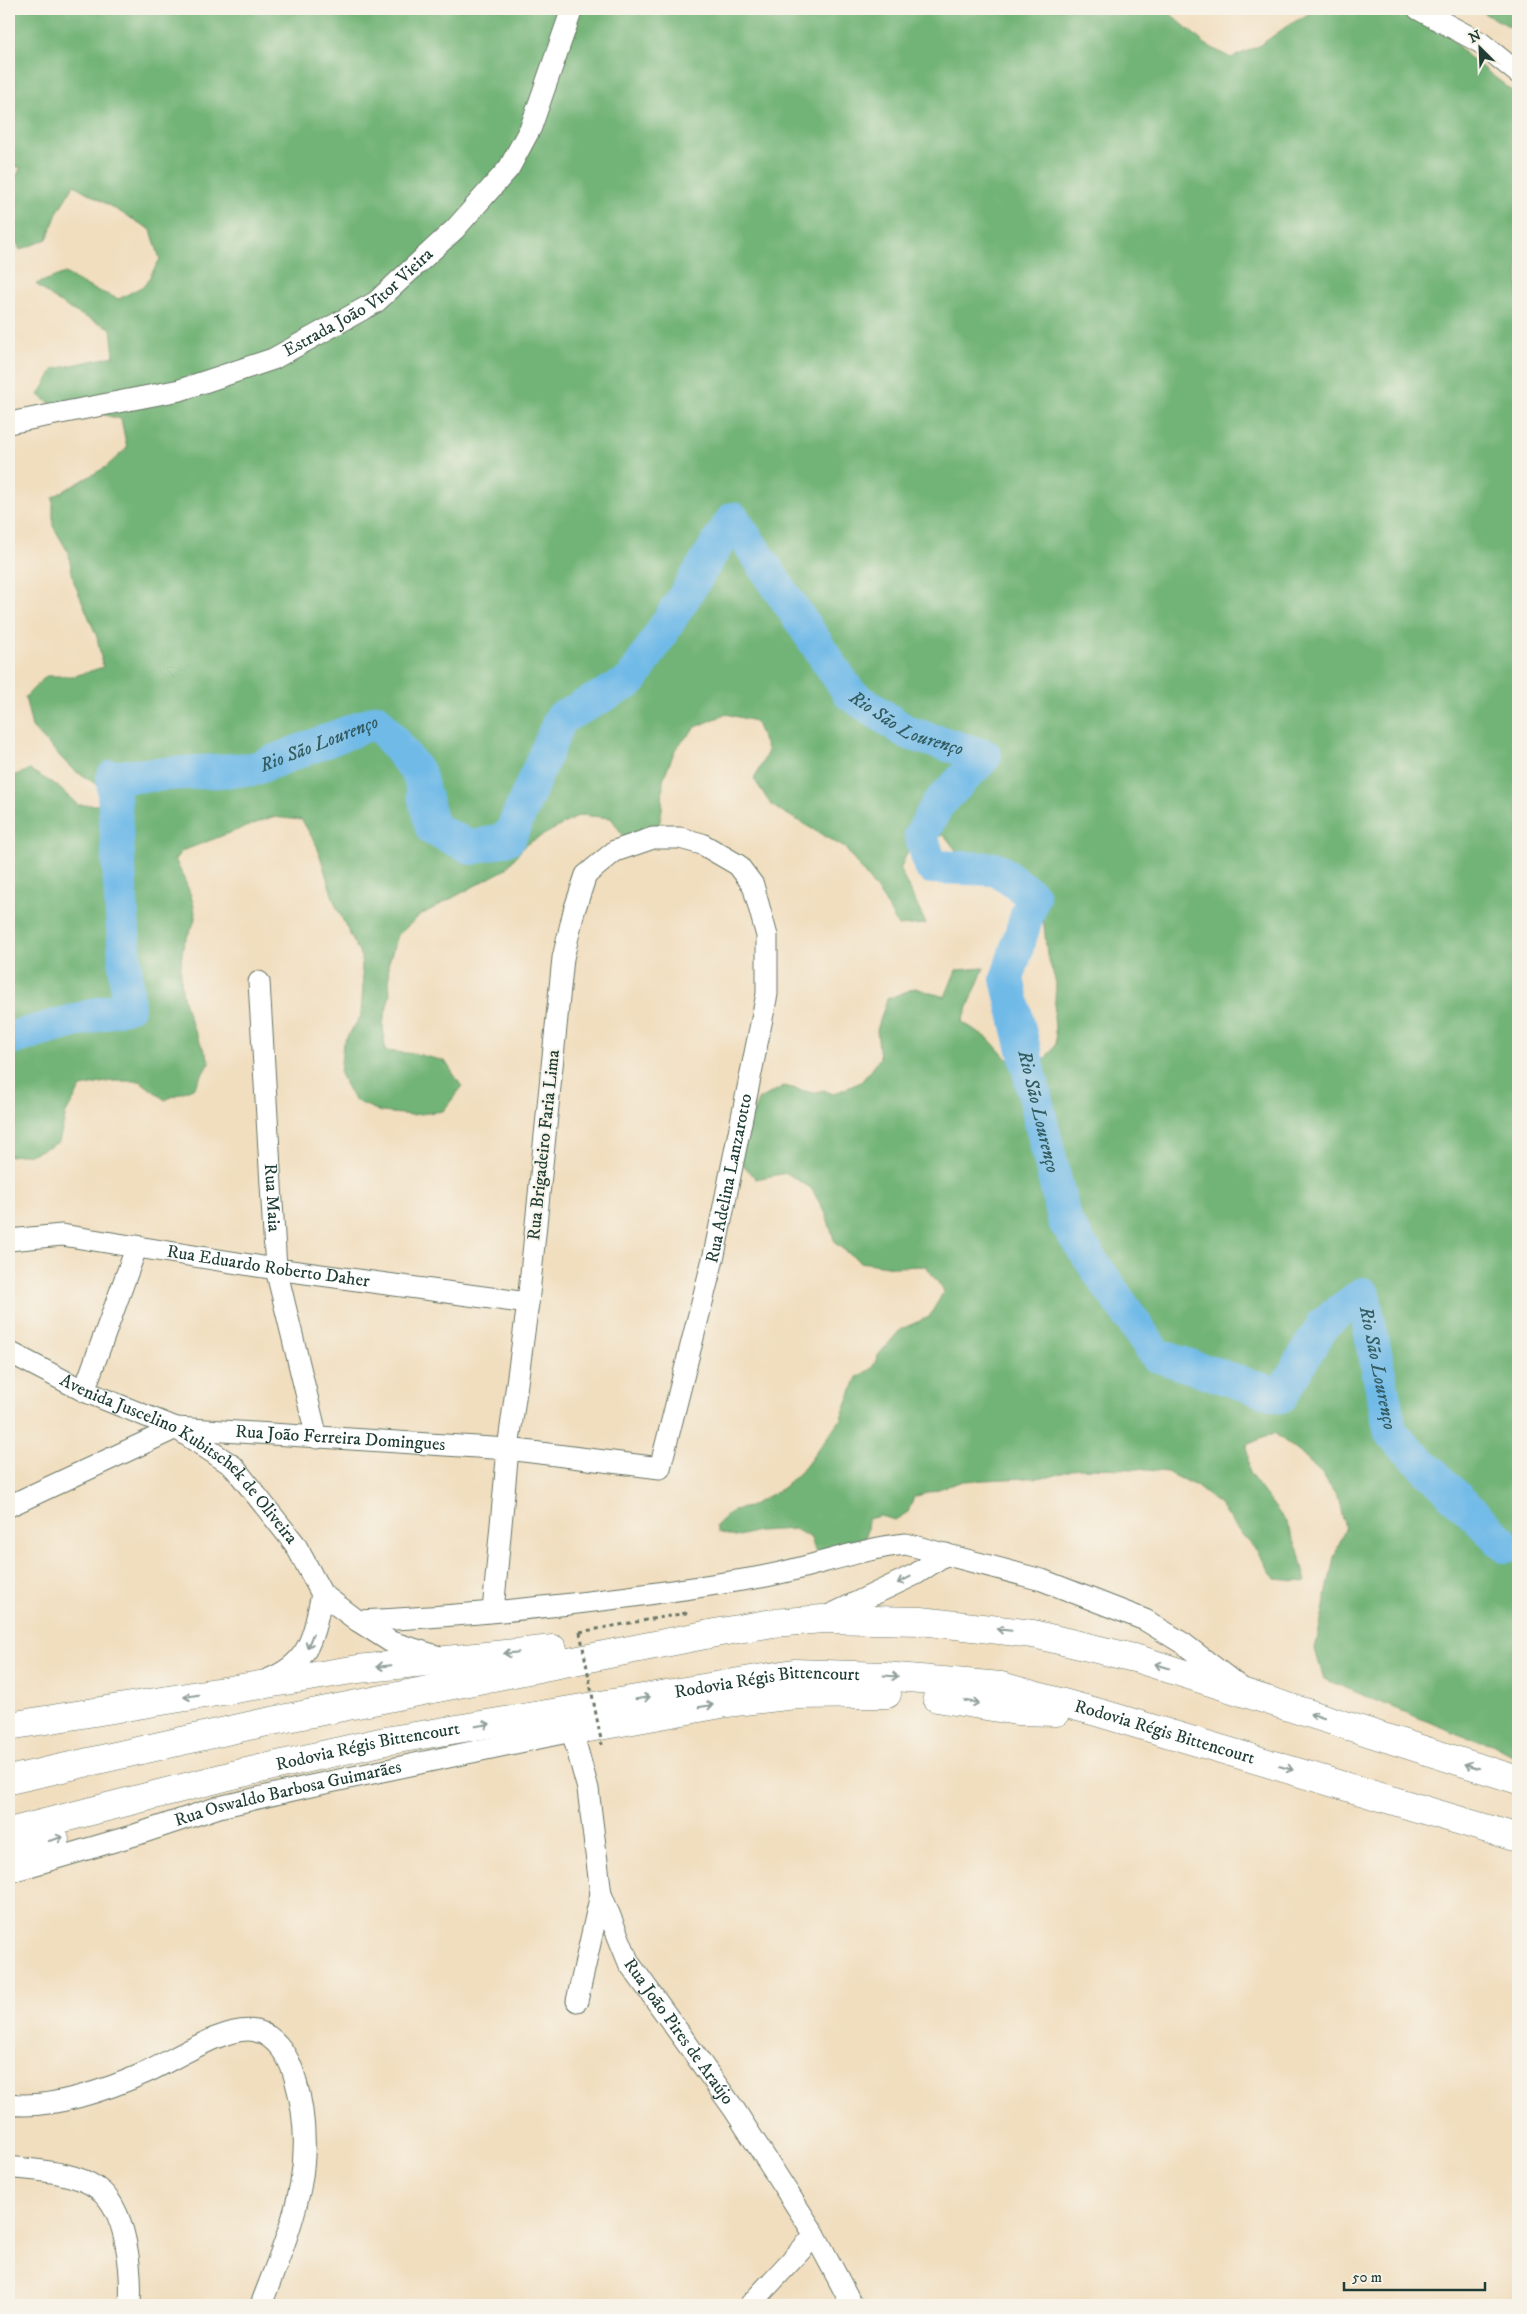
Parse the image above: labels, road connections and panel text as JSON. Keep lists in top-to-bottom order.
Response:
{
  "streets": {
    "highway": ["Rodovia Régis Bittencourt"],
    "street": [
      "Estrada João Vitor Vieira",
      "Rua Brigadeiro Faria Lima",
      "Rua Adelina Lanzarotto",
      "Rua Maia",
      "Rua Eduardo Roberto Daher",
      "Rua João Ferreira Domingues",
      "Avenida Juscelino Kubitschek de Oliveira",
      "Rua Oswaldo Barbosa Guimarães",
      "Rua João Pires de Araújo"
    ]
  },
  "crossings": [
    ["Rua Brigadeiro Faria Lima", "Rua Adelina Lanzarotto"],
    ["Rua Brigadeiro Faria Lima", "Rua Eduardo Roberto Daher"],
    ["Rua Brigadeiro Faria Lima", "Rua João Ferreira Domingues"],
    ["Rua Adelina Lanzarotto", "Rua João Ferreira Domingues"],
    ["Rua Maia", "Rua Eduardo Roberto Daher"],
    ["Rua Maia", "Rua João Ferreira Domingues"],
    ["Rua João Ferreira Domingues", "Avenida Juscelino Kubitschek de Oliveira"],
    ["Rua Oswaldo Barbosa Guimarães", "Rua João Pires de Araújo"]
  ],
  "water": ["Rio São Lourenço"],
  "scale_bar": "50 m",
  "north": "top left"
}
